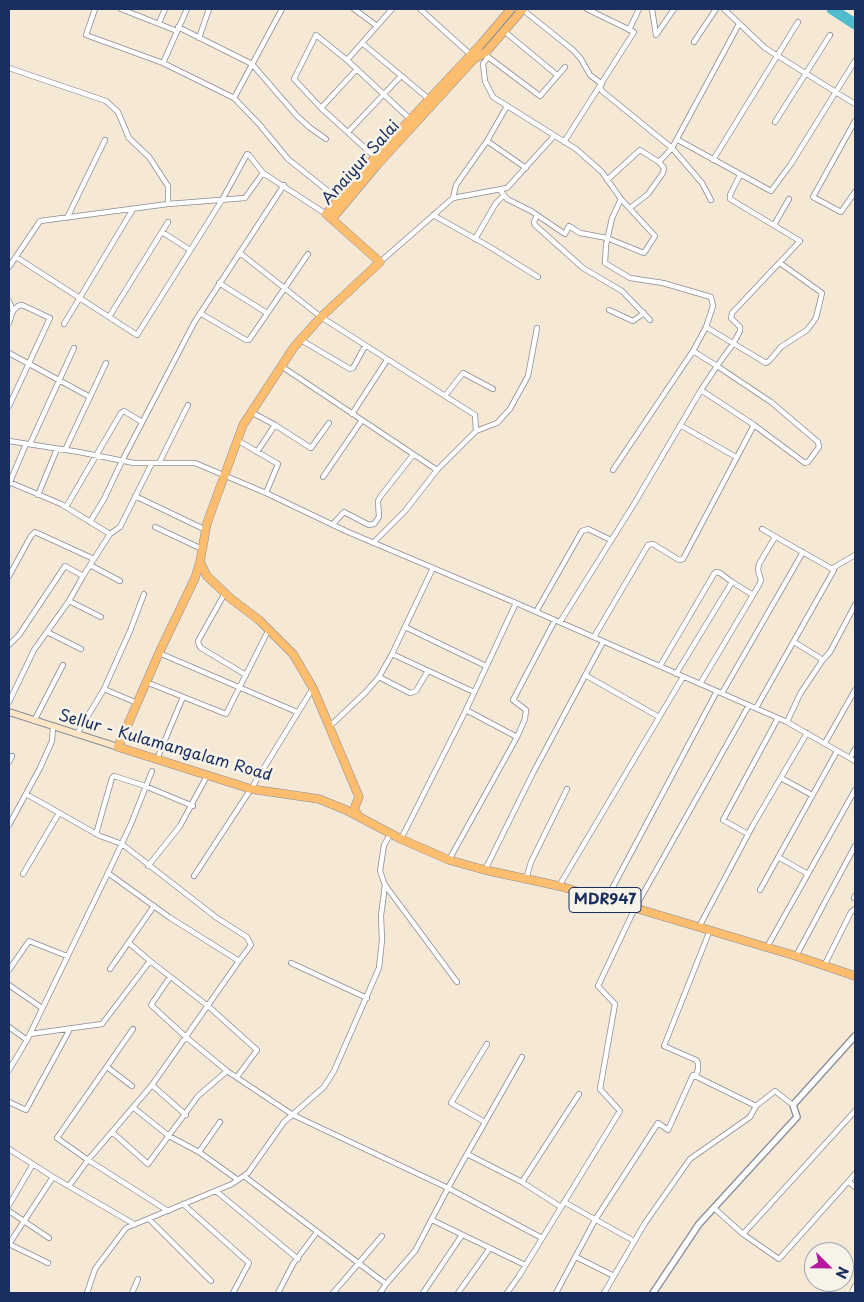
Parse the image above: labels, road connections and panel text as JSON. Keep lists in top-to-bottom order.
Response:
{
  "streets": {
    "main road": ["Anaiyur Salai", "Sellur - Kulamangalam Road", "MDR947"]
  },
  "north": "bottom right"
}
